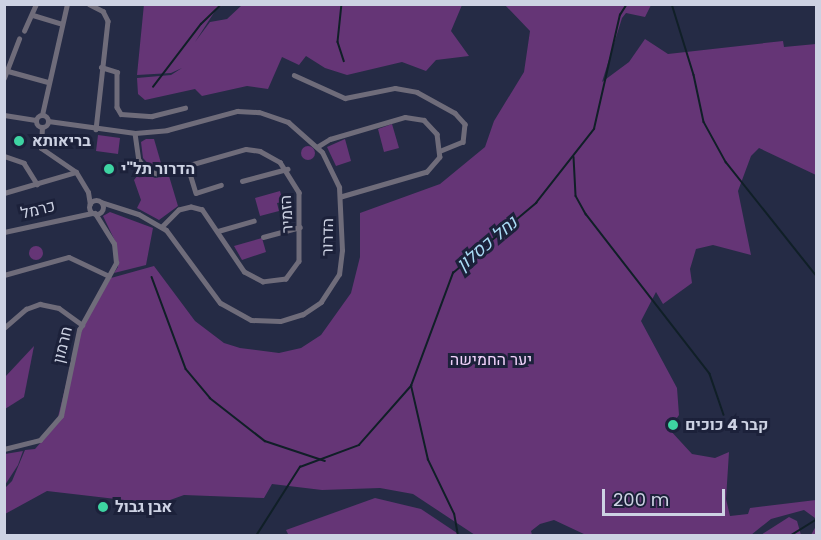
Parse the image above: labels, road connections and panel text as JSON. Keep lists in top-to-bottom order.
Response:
{
  "streets": {
    "street": [
      "כרמל",
      "הזמיר",
      "הדרור",
      "חרמון"
    ]
  },
  "crossings": [
    ["כרמל", "הדרור"],
    ["כרמל", "חרמון"],
    ["הזמיר", "הדרור"],
    ["הדרור", "חרמון"]
  ],
  "water": ["נחל כסלון"],
  "parks": ["יער החמישה"],
  "places": [
    "בריאותא",
    "הדרור תל\"י",
    "קבר 4 כוכים",
    "אבן גבול"
  ],
  "scale_bar": "200 m"
}
